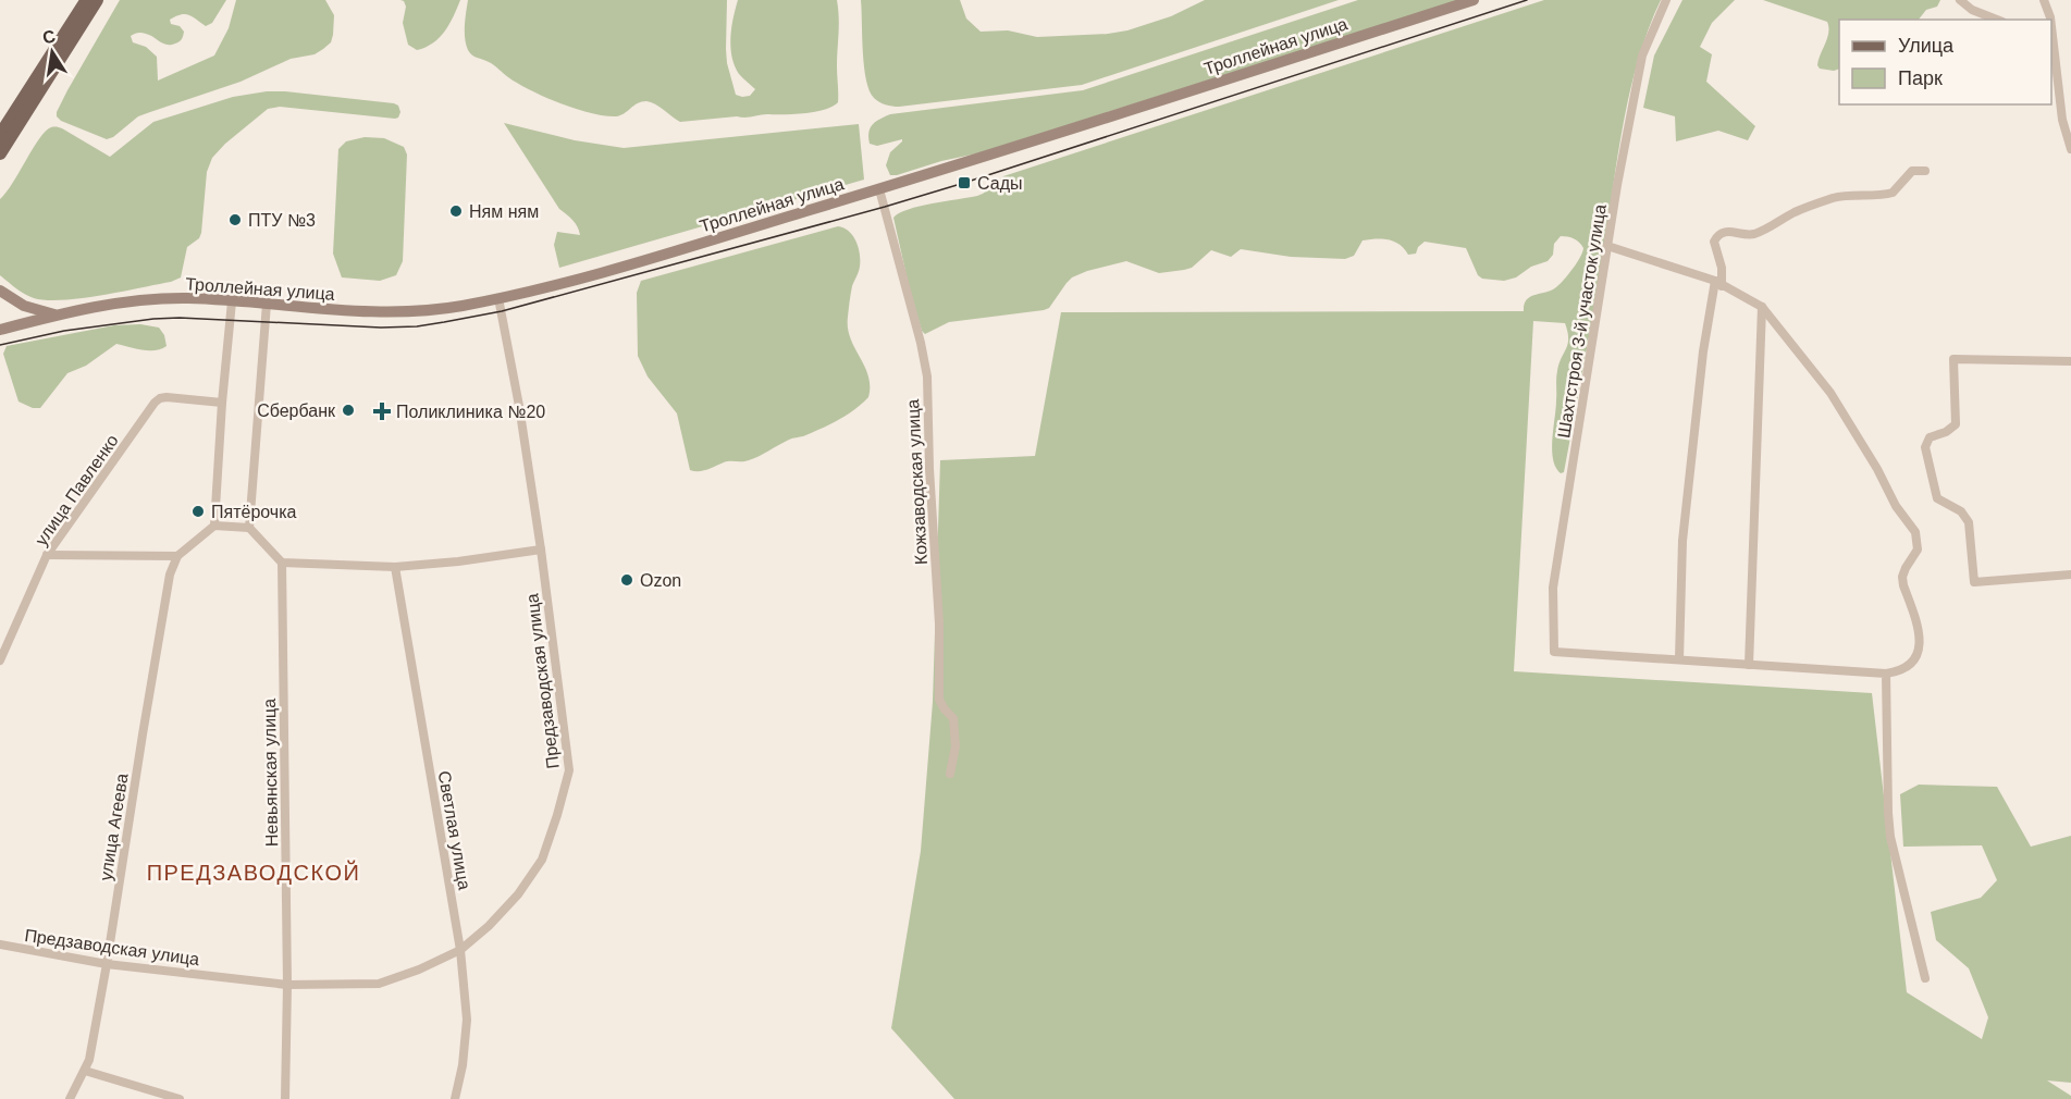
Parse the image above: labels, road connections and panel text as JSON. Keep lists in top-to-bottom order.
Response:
{
  "streets": {
    "street": [
      "Троллейная улица",
      "Шахтстроя 3-й участок улица",
      "Кожзаводская улица",
      "улица Павленко",
      "Предзаводская улица",
      "Невьянская улица",
      "улица Агеева",
      "Светлая улица"
    ]
  },
  "crossings": [
    ["Троллейная улица", "Кожзаводская улица"],
    ["Троллейная улица", "Предзаводская улица"],
    ["Предзаводская улица", "Невьянская улица"],
    ["Предзаводская улица", "улица Агеева"],
    ["Предзаводская улица", "Светлая улица"]
  ],
  "districts": ["ПРЕДЗАВОДСКОЙ"],
  "places": {
    "transit": ["Сады"],
    "other": [
      "Ням ням",
      "ПТУ №3",
      "Сбербанк",
      "Пятёрочка",
      "Ozon"
    ],
    "health": ["Поликлиника №20"]
  },
  "legend": ["Улица", "Парк"],
  "north": "top"
}
